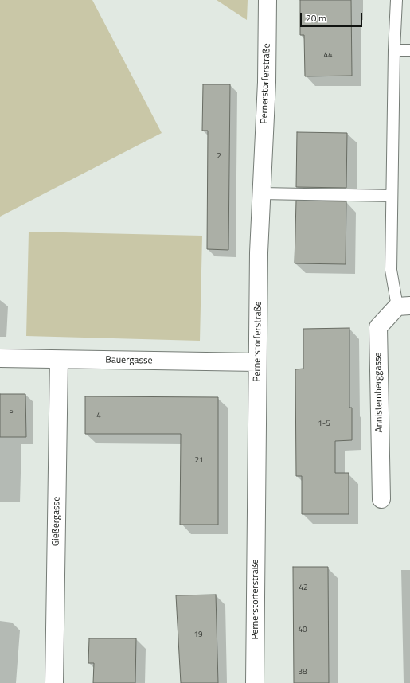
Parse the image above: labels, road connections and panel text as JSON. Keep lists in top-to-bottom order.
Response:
{
  "streets": {
    "street": [
      "Pernerstorferstraße",
      "Bauergasse",
      "Annisternberggasse",
      "Gießergasse"
    ]
  },
  "crossings": [
    ["Pernerstorferstraße", "Bauergasse"],
    ["Bauergasse", "Gießergasse"]
  ],
  "house_numbers": [
    "44",
    "2",
    "5",
    "4",
    "1-5",
    "21",
    "42",
    "40",
    "19",
    "38"
  ],
  "scale_bar": "20 m"
}
